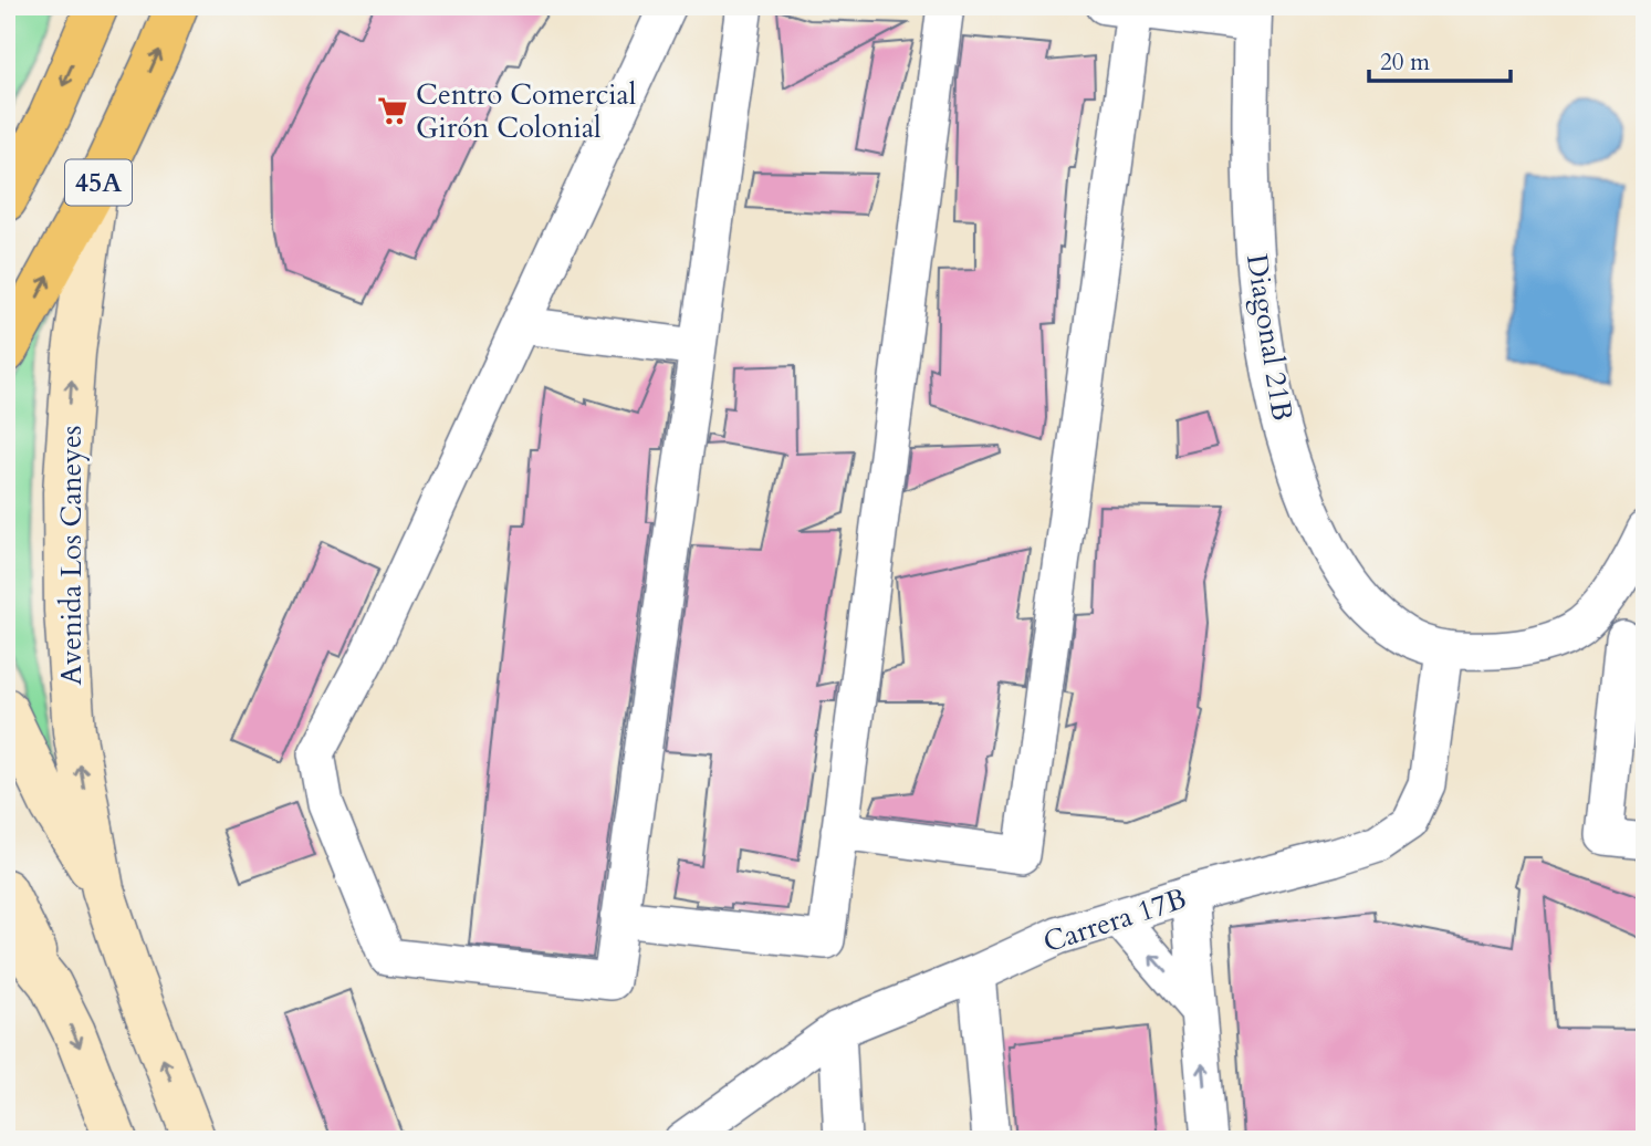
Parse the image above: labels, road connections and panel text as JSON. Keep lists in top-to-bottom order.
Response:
{
  "streets": {
    "highway": ["45A"],
    "main road": ["Avenida Los Caneyes"],
    "street": ["Diagonal 21B", "Carrera 17B"]
  },
  "crossings": [
    ["45A", "Avenida Los Caneyes"],
    ["Diagonal 21B", "Carrera 17B"]
  ],
  "places": {
    "supermarket": ["Centro Comercial Girón Colonial"]
  },
  "scale_bar": "20 m"
}
